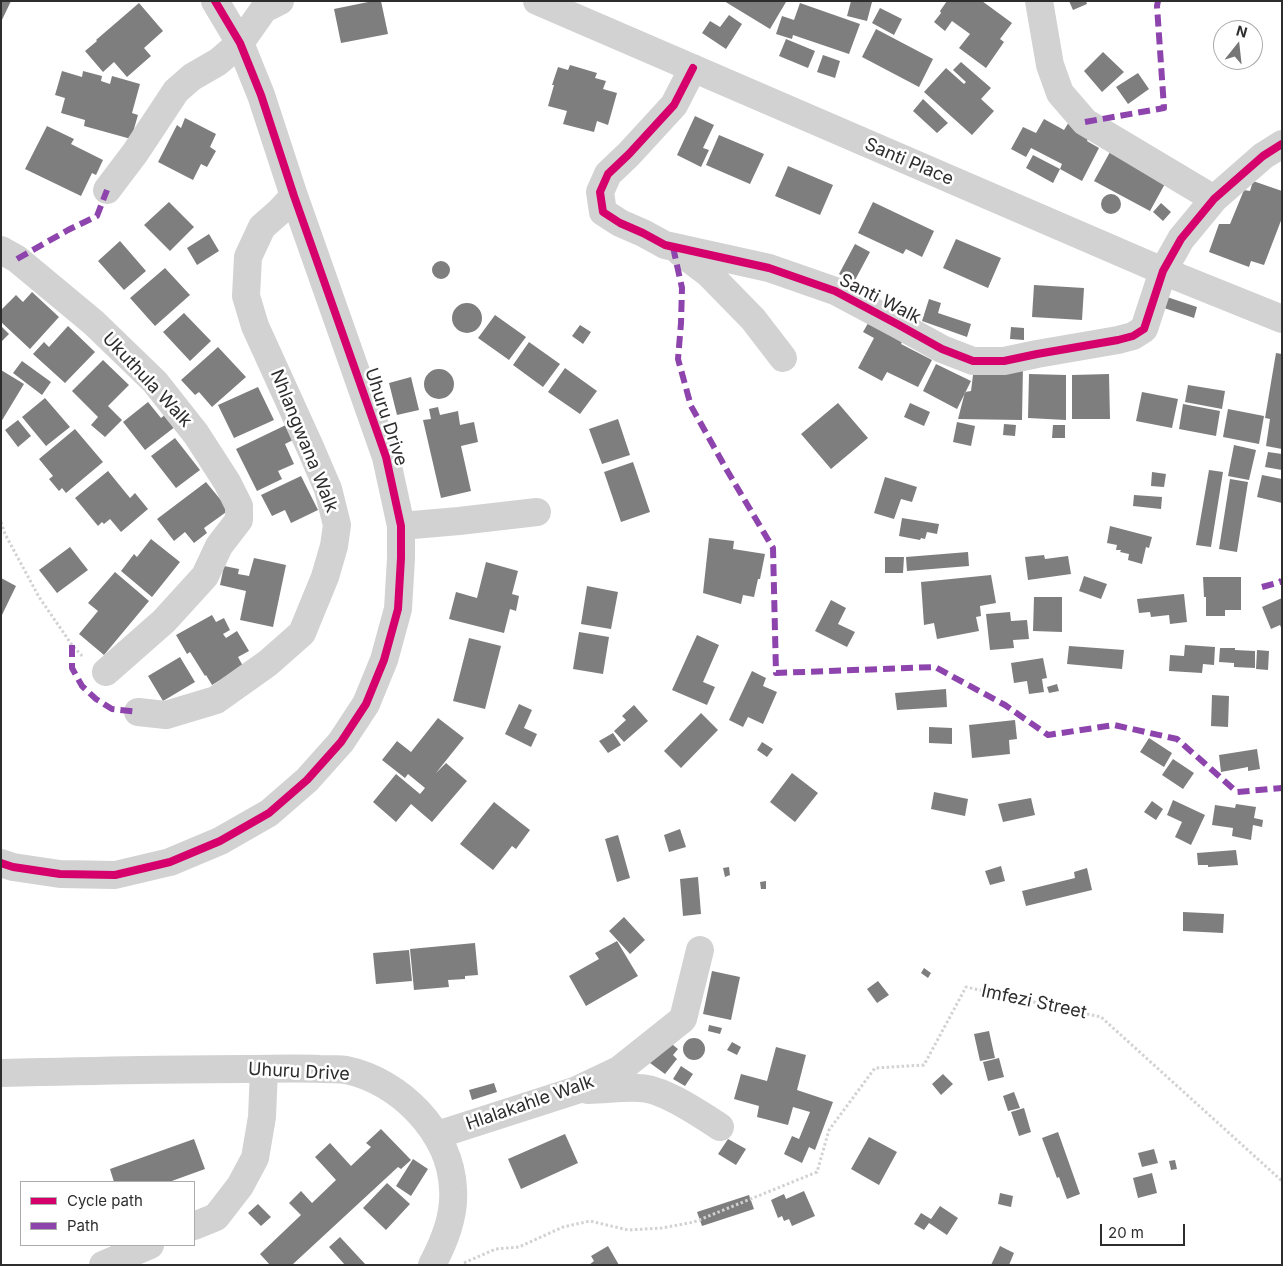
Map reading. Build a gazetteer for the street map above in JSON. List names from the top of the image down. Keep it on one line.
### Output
{"streets":{"street":["Santi Place","Santi Walk","Ukuthula Walk","Uhuru Drive","Nhlangwana Walk","Hlalakahle Walk"],"path":["Imfezi Street"]},"crossings":[["Santi Place","Santi Walk"],["Uhuru Drive","Nhlangwana Walk"],["Uhuru Drive","Hlalakahle Walk"]],"legend":["Cycle path","Path"],"scale_bar":"20 m","north":"top"}
